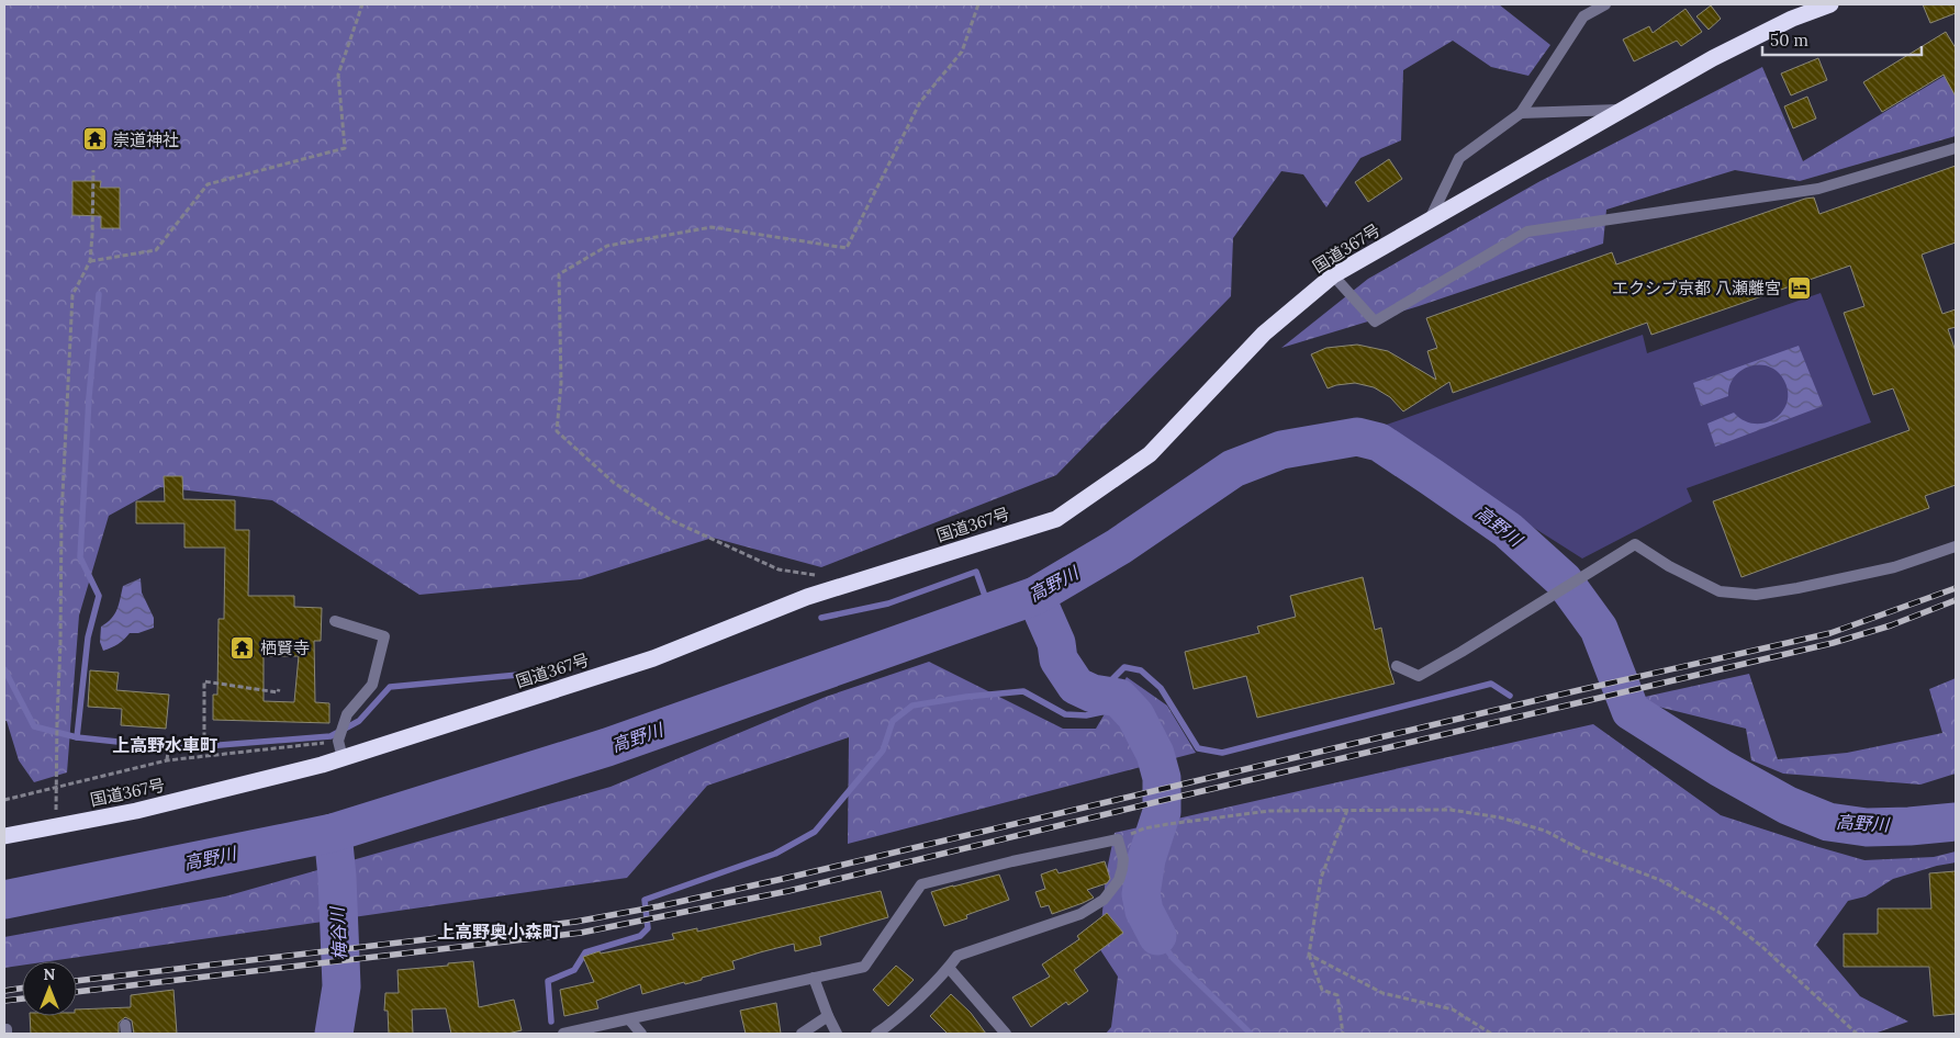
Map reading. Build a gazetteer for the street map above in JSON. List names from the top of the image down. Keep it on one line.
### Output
{"streets":{"highway":["国道367号"]},"districts":["上高野水車町","上高野奥小森町"],"water":["高野川","梅谷川"],"places":{"temple":["崇道神社","栖賢寺"],"hotel":["エクシブ京都 八瀬離宮"]},"scale_bar":"50 m","north":"top"}
